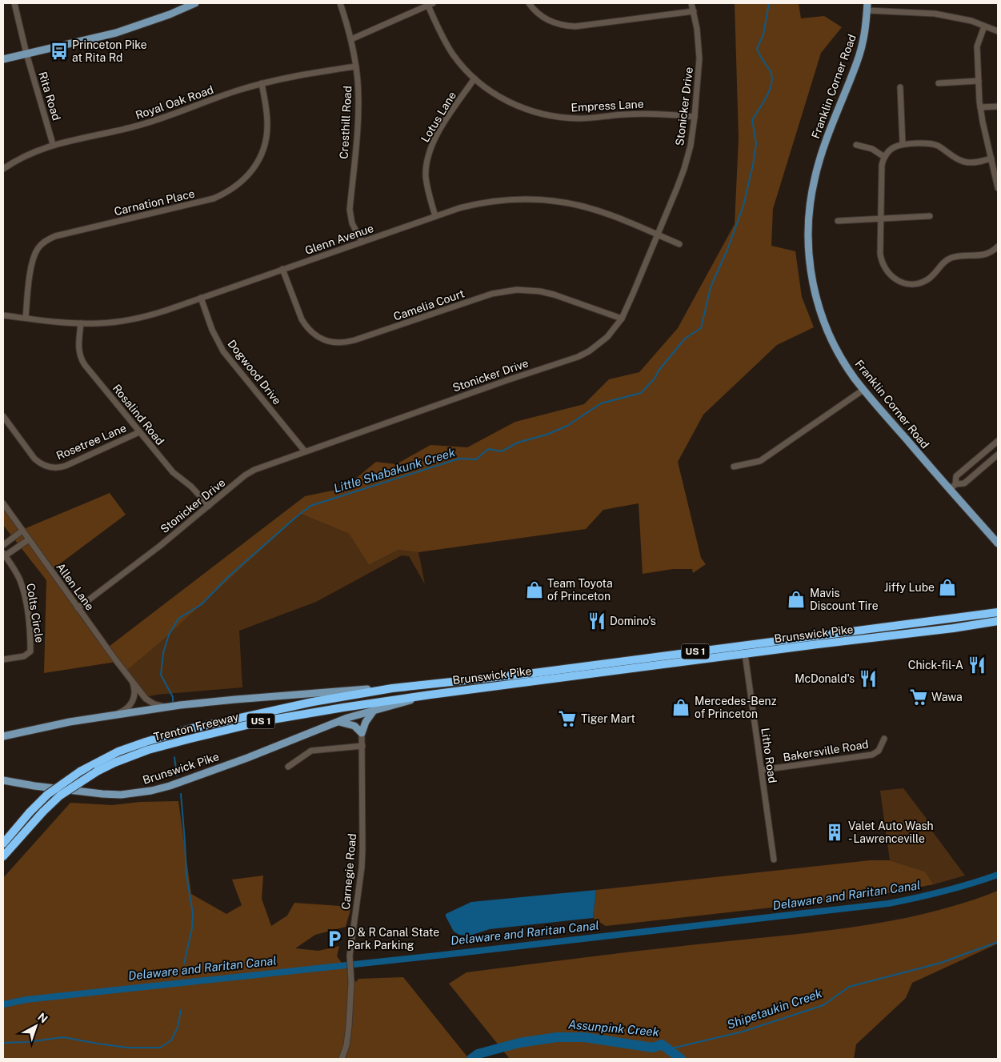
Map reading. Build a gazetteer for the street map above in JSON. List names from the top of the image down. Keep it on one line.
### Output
{"streets":{"highway":["Brunswick Pike","US 1","Trenton Freeway"],"main road":["Franklin Corner Road"],"street":["Rita Road","Royal Oak Road","Empress Lane","Stonicker Drive","Lotus Lane","Cresthill Road","Carnation Place","Glenn Avenue","Camelia Court","Dogwood Drive","Rosalind Road","Rosetree Lane","Allen Lane","Colts Circle","Bakersville Road","Litho Road","Carnegie Road"]},"crossings":[["Rita Road","Royal Oak Road"],["Royal Oak Road","Cresthill Road"],["Royal Oak Road","Carnation Place"],["Empress Lane","Stonicker Drive"],["Empress Lane","Lotus Lane"],["Stonicker Drive","Glenn Avenue"],["Stonicker Drive","Camelia Court"],["Stonicker Drive","Dogwood Drive"],["Stonicker Drive","Rosalind Road"],["Stonicker Drive","Allen Lane"],["Lotus Lane","Glenn Avenue"],["Cresthill Road","Glenn Avenue"],["Carnation Place","Glenn Avenue"],["Glenn Avenue","Camelia Court"],["Glenn Avenue","Dogwood Drive"],["Glenn Avenue","Rosalind Road"],["Rosalind Road","Rosetree Lane"],["Allen Lane","Brunswick Pike"],["Brunswick Pike","Trenton Freeway"],["Brunswick Pike","Litho Road"],["Bakersville Road","Litho Road"]],"water":["Little Shabakunk Creek","Delaware and Raritan Canal","Shipetaukin Creek","Assunpink Creek"],"places":{"bus stop":["Princeton Pike at Rita Rd"],"shop":["Jiffy Lube","Team Toyota of Princeton","Mavis Discount Tire","Mercedes-Benz of Princeton"],"restaurant":["Domino's","Chick-fil-A","McDonald's"],"supermarket":["Wawa","Tiger Mart"],"building":["Valet Auto Wash - Lawrenceville"],"parking":["D & R Canal State Park Parking"]},"north":"top right"}
